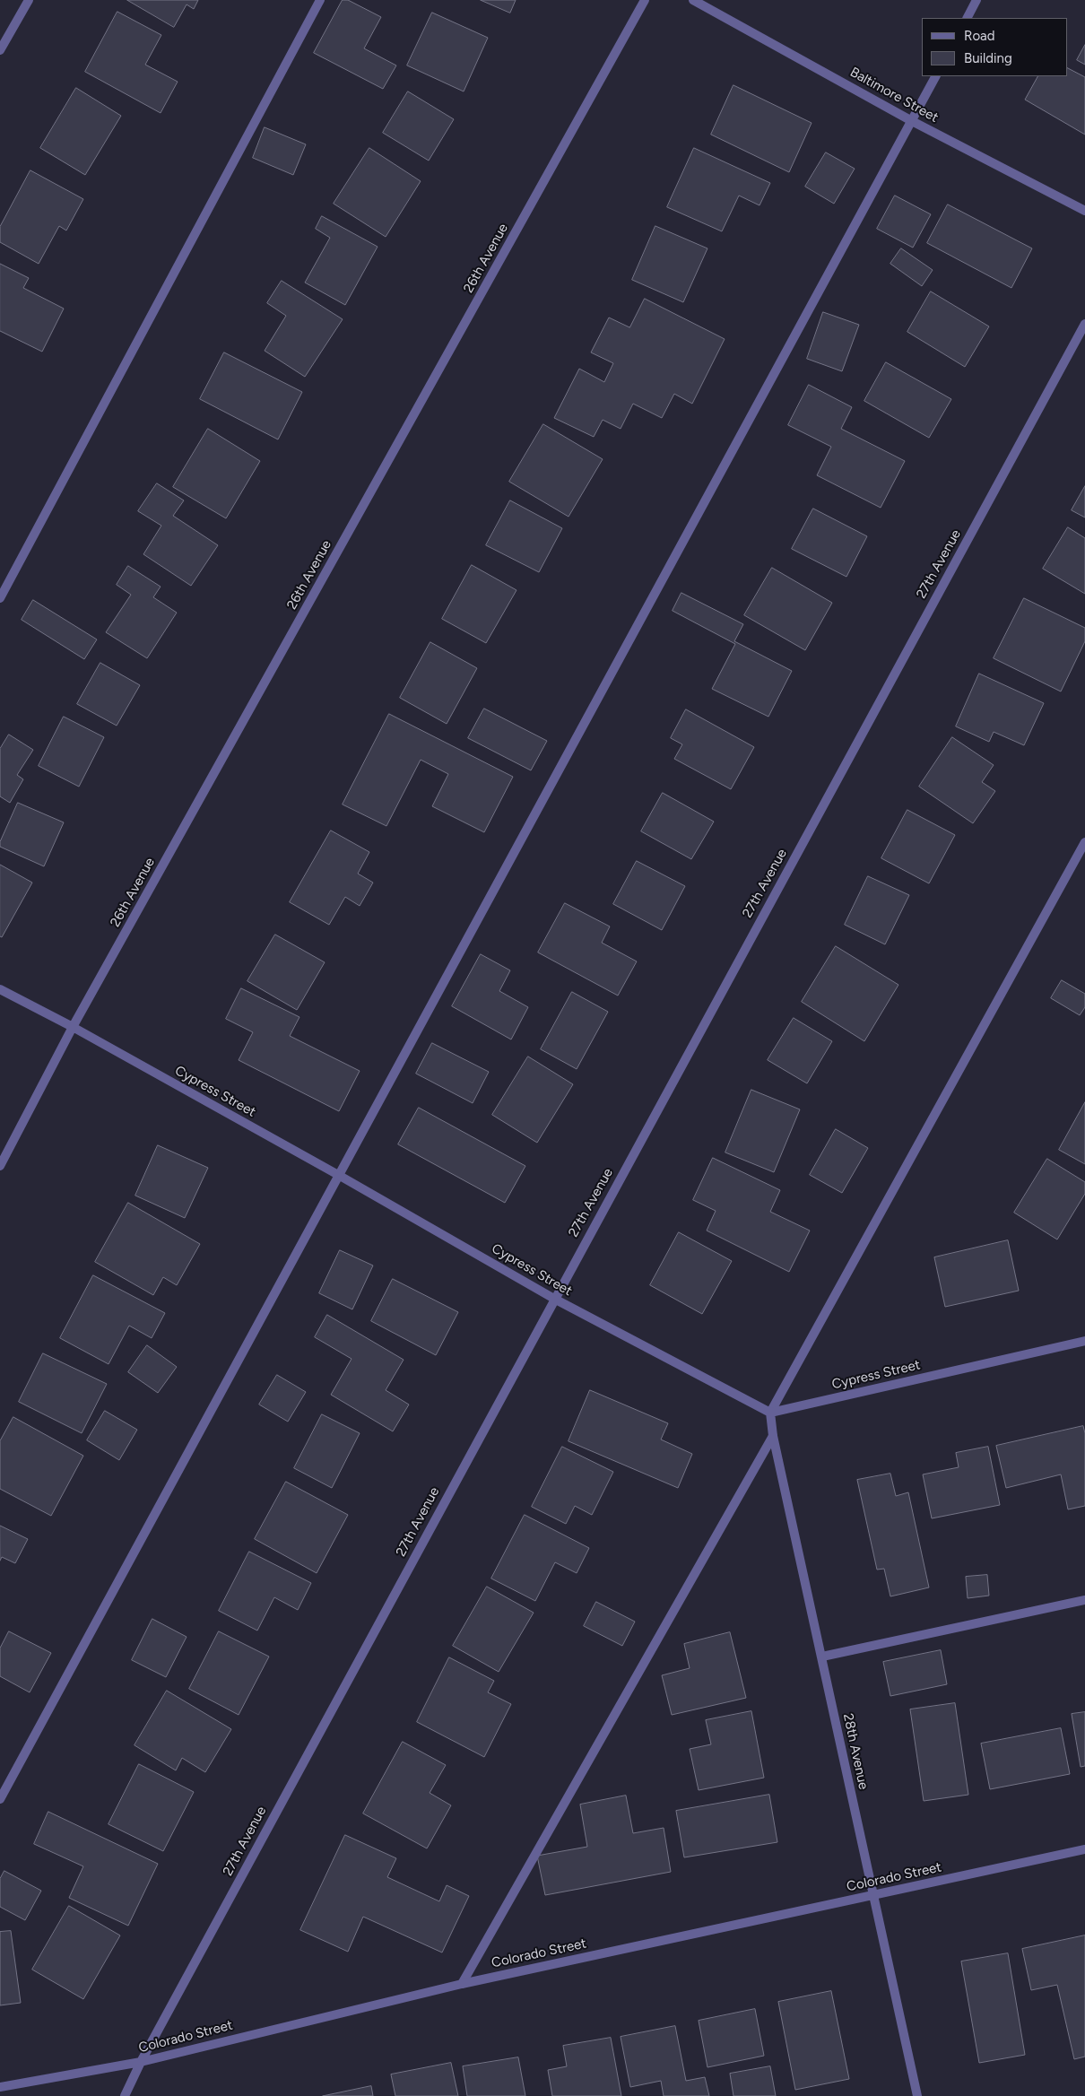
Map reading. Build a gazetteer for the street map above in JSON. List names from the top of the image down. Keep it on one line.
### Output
{"streets":{"street":["Baltimore Street","26th Avenue","27th Avenue","Cypress Street","28th Avenue","Colorado Street"]},"crossings":[["26th Avenue","Cypress Street"],["27th Avenue","Cypress Street"],["27th Avenue","Colorado Street"],["Cypress Street","28th Avenue"],["28th Avenue","Colorado Street"]],"legend":["Road","Building"]}
